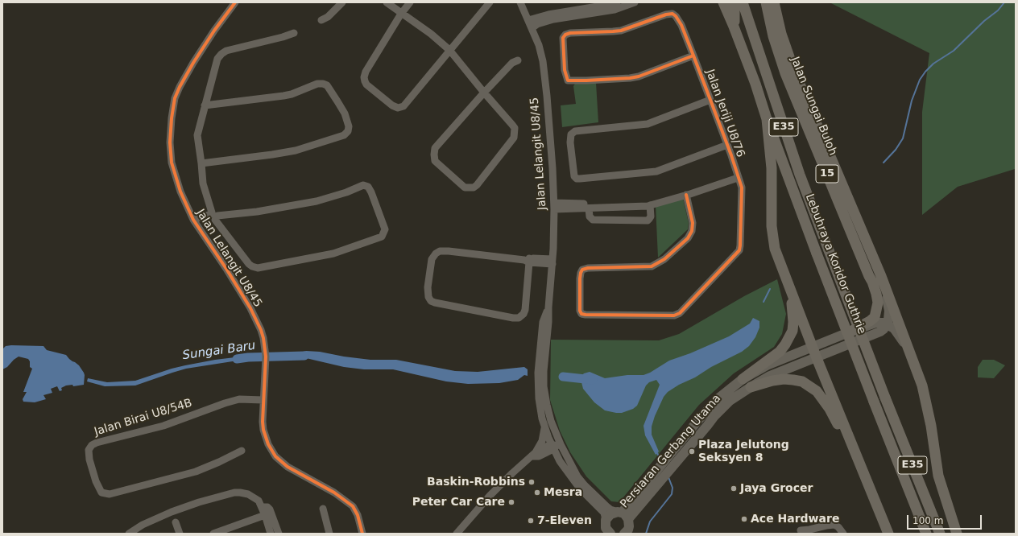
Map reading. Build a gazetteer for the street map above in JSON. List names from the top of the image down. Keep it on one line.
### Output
{"streets":{"highway":["Jalan Sungai Buloh","E35","15","Lebuhraya Koridor Guthrie"],"main road":["Persiaran Gerbang Utama"],"street":["Jalan Jeriji U8/76","Jalan Lelangit U8/45","Jalan Birai U8/54B"]},"crossings":[["Jalan Sungai Buloh","Persiaran Gerbang Utama"],["Jalan Lelangit U8/45","Jalan Birai U8/54B"],["Jalan Lelangit U8/45","Persiaran Gerbang Utama"]],"water":["Sungai Baru"],"places":["Plaza Jelutong Seksyen 8","Baskin-Robbins","Jaya Grocer","Mesra","Peter Car Care","Ace Hardware","7-Eleven"],"scale_bar":"100 m"}
